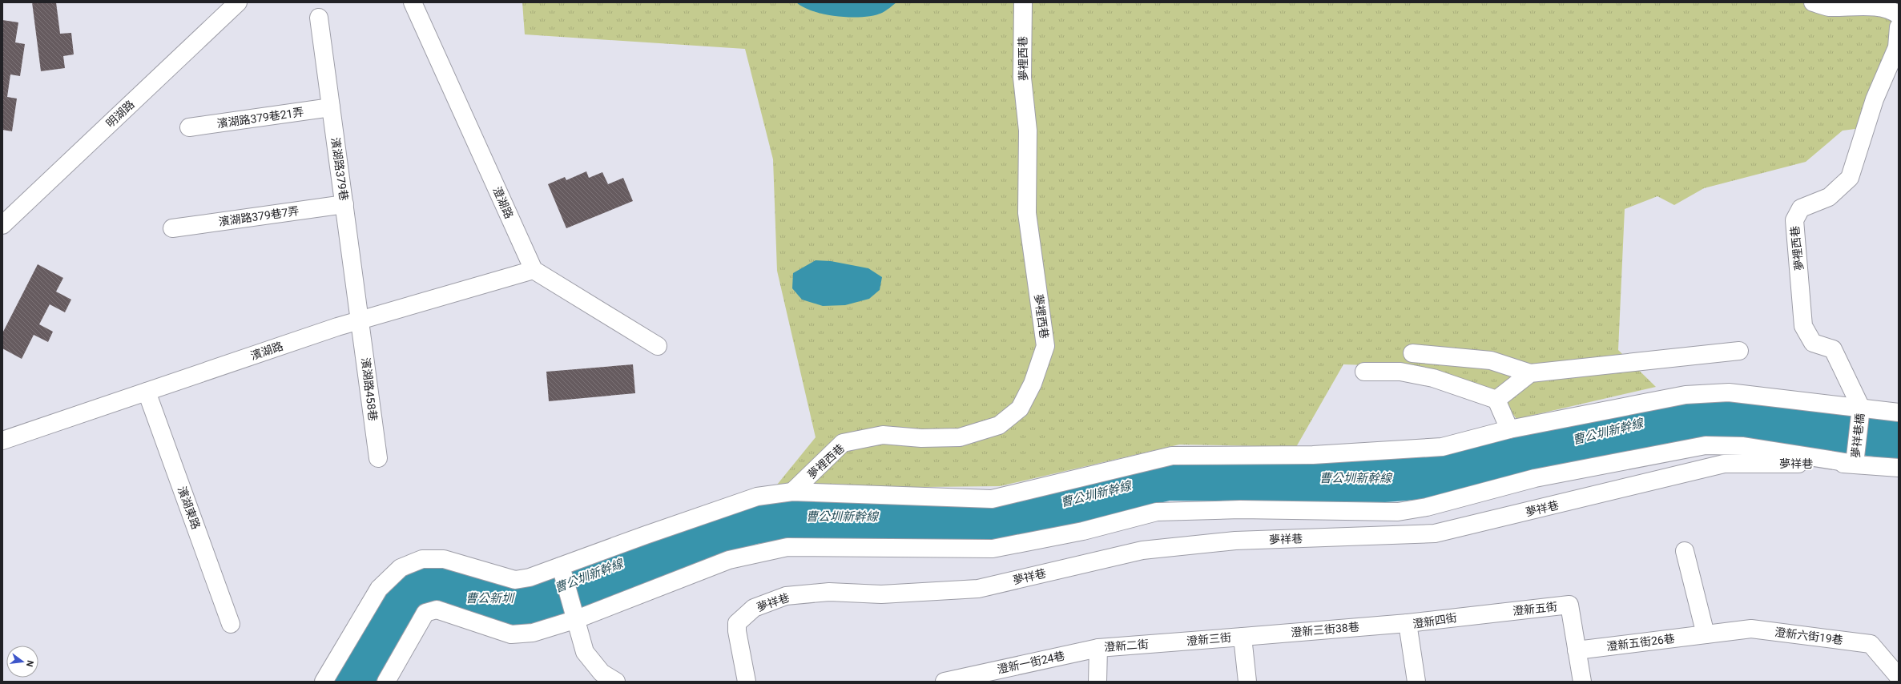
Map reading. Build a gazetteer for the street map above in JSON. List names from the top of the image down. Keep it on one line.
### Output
{"streets":{"street":["夢裡西巷","明湖路","濱湖路379巷21弄","濱湖路379巷","澄湖路","濱湖路379巷7弄","濱湖路","濱湖路458巷","夢祥巷橋","夢祥巷","濱湖東路","澄新五街","澄新四街","澄新三街38巷","澄新六街19巷","澄新三街","澄新五街26巷","澄新二街","澄新一街24巷"]},"crossings":[["夢裡西巷","夢祥巷橋"],["濱湖路379巷21弄","濱湖路379巷"],["濱湖路379巷","濱湖路379巷7弄"],["濱湖路379巷","濱湖路"],["濱湖路379巷","濱湖路458巷"],["澄湖路","濱湖路"],["濱湖路","濱湖路458巷"],["濱湖路","濱湖東路"],["夢祥巷橋","夢祥巷"],["澄新五街","澄新四街"],["澄新五街","澄新五街26巷"],["澄新四街","澄新三街38巷"],["澄新三街38巷","澄新三街"],["澄新六街19巷","澄新五街26巷"],["澄新三街","澄新二街"],["澄新二街","澄新一街24巷"]],"water":["曹公圳新幹線","曹公新圳"],"north":"right"}
